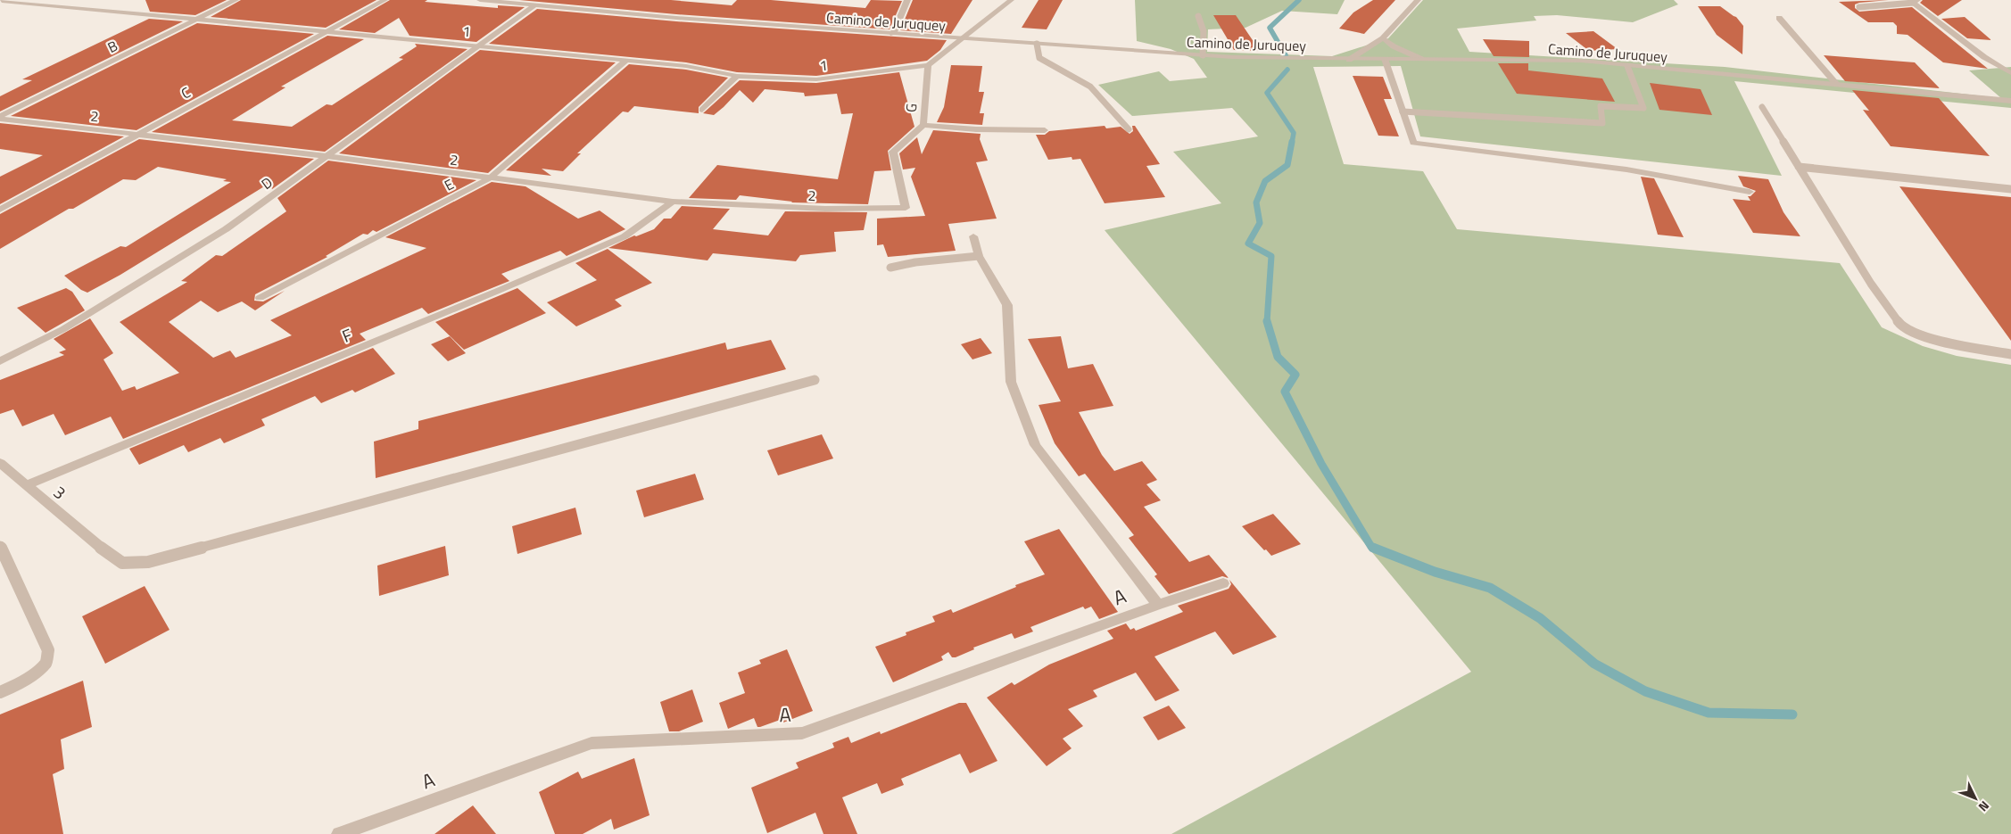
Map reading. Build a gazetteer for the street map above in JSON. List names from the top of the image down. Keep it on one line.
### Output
{"streets":{"street":["Camino de Juruquey","1","B","C","G","2","D","E","F","3","A"]},"crossings":[["Camino de Juruquey","D"],["1","B"],["1","C"],["1","G"],["1","D"],["1","E"],["C","2"],["G","2"],["2","D"],["2","E"],["2","F"],["F","3"]],"north":"bottom right"}
